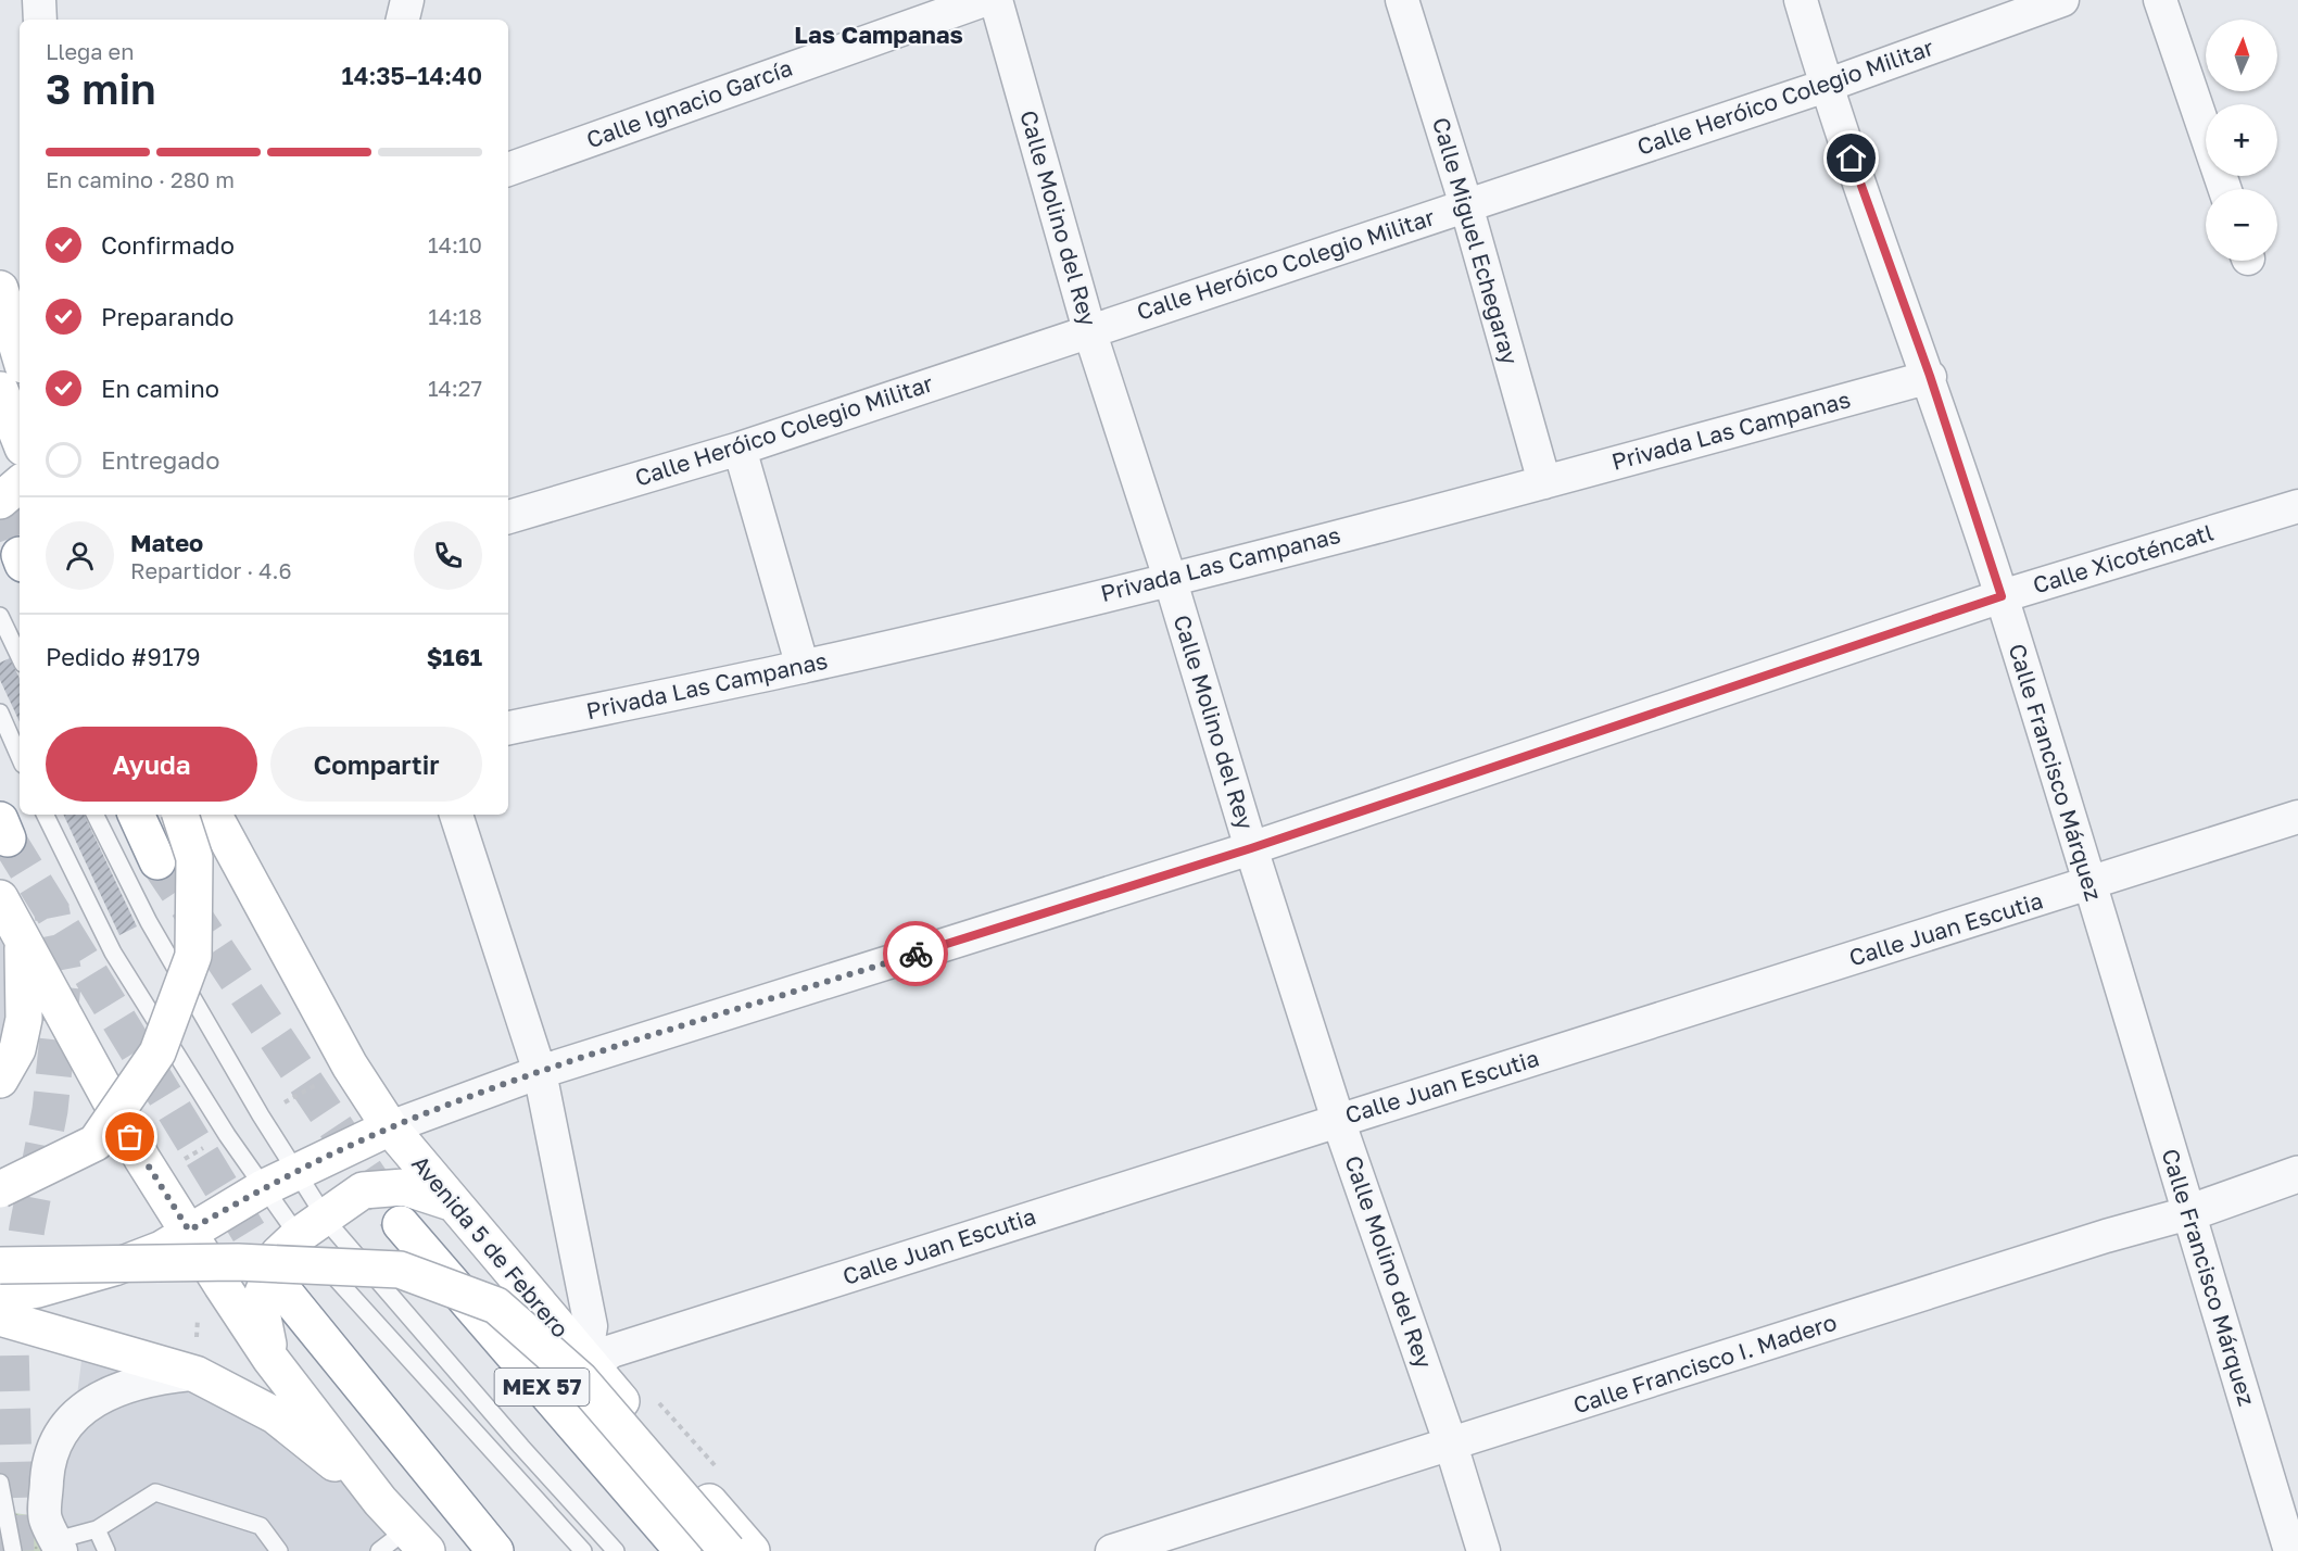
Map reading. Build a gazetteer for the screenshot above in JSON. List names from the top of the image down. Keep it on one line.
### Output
{"streets":{"main road":["Avenida 5 de Febrero","MEX 57"],"street":["Calle Heróico Colegio Militar","Calle Ignacio García","Calle Molino del Rey","Calle Miguel Echegaray","Privada Las Campanas","Calle Xicoténcatl","Calle Francisco Márquez","Calle Juan Escutia","Calle Francisco I. Madero"]},"crossings":[["Calle Heróico Colegio Militar","Calle Molino del Rey"],["Calle Heróico Colegio Militar","Calle Miguel Echegaray"],["Calle Heróico Colegio Militar","Calle Francisco Márquez"],["Calle Molino del Rey","Privada Las Campanas"],["Calle Molino del Rey","Calle Xicoténcatl"],["Calle Molino del Rey","Calle Juan Escutia"],["Calle Molino del Rey","Calle Francisco I. Madero"],["Calle Miguel Echegaray","Privada Las Campanas"],["Privada Las Campanas","Calle Francisco Márquez"],["Calle Xicoténcatl","Calle Francisco Márquez"],["Calle Xicoténcatl","Avenida 5 de Febrero"],["Calle Francisco Márquez","Calle Juan Escutia"],["Calle Francisco Márquez","Calle Francisco I. Madero"],["Calle Juan Escutia","Avenida 5 de Febrero"]],"districts":["Las Campanas"],"north":"top","page":{"map_buttons":["+","−"],"heading":["3 min","Llega en","14:35–14:40"],"panel":["Mateo","Repartidor · 4.6","Pedido #9179","$161"],"bar":"En camino · 280 m","list":[["Confirmado","14:10"],["Preparando","14:18"],["En camino","14:27"],"Entregado"],"buttons":["Ayuda","Compartir"]}}
